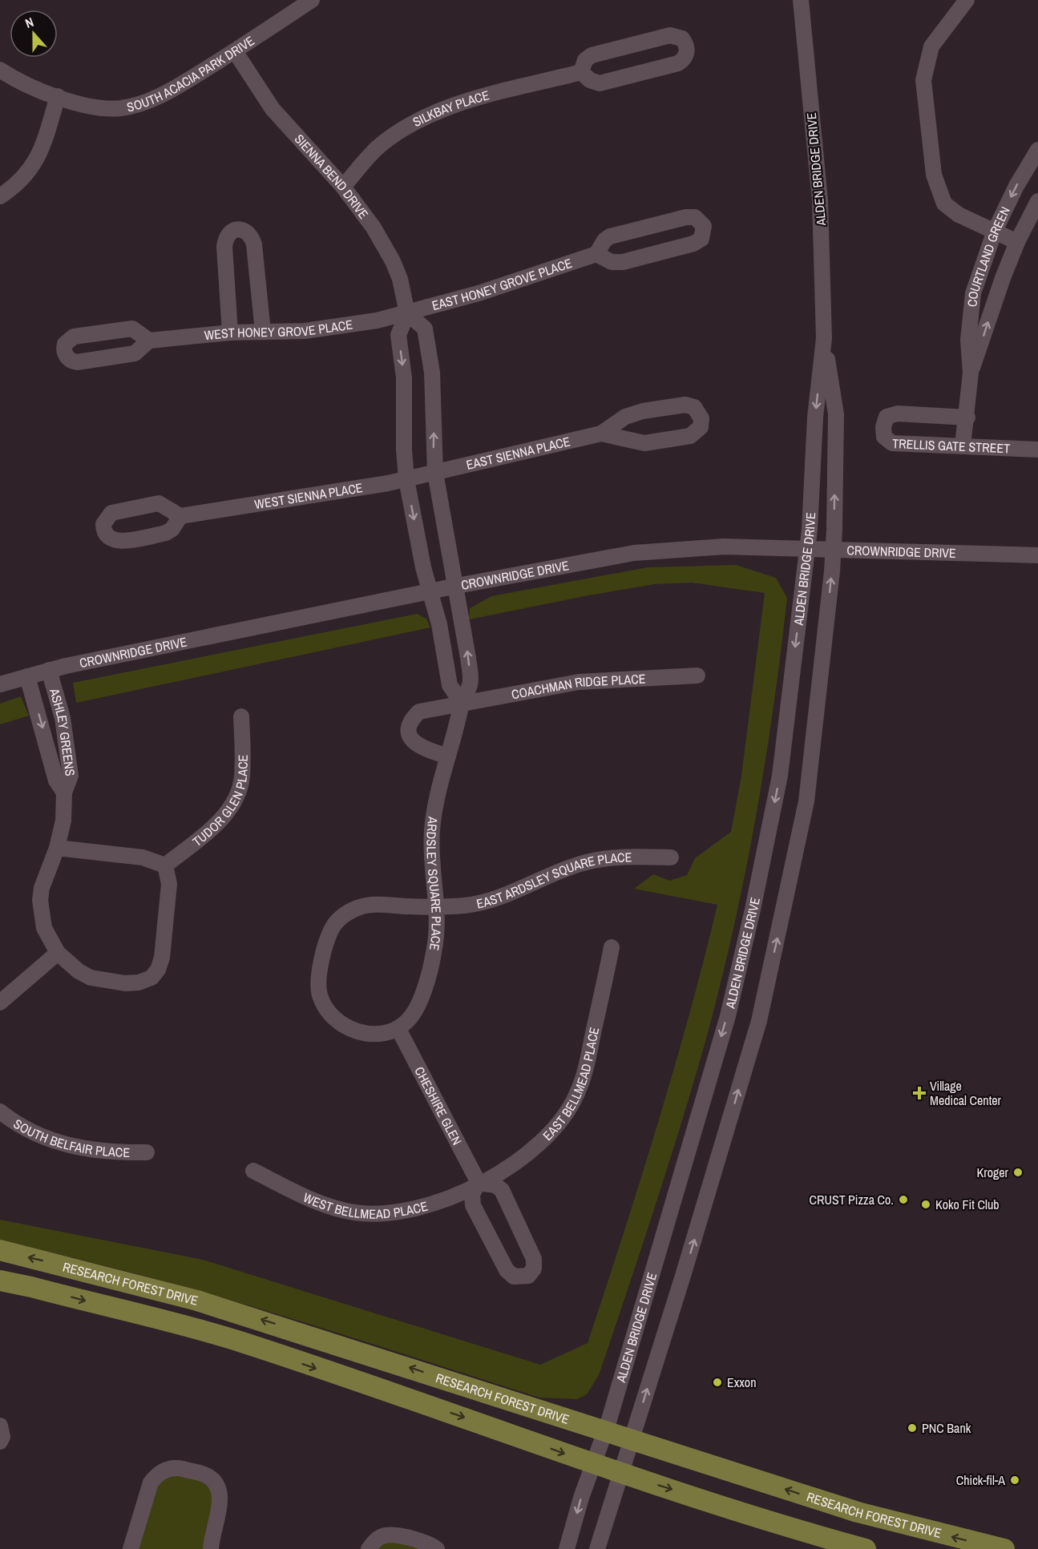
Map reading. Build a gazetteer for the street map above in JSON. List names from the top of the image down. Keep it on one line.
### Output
{"streets":{"main road":["RESEARCH FOREST DRIVE"],"street":["SOUTH ACACIA PARK DRIVE","SILKBAY PLACE","ALDEN BRIDGE DRIVE","SIENNA BEND DRIVE","COURTLAND GREEN","EAST HONEY GROVE PLACE","WEST HONEY GROVE PLACE","TRELLIS GATE STREET","EAST SIENNA PLACE","WEST SIENNA PLACE","CROWNRIDGE DRIVE","COACHMAN RIDGE PLACE","ASHLEY GREENS","TUDOR GLEN PLACE","EAST ARDSLEY SQUARE PLACE","ARDSLEY SQUARE PLACE","EAST BELLMEAD PLACE","CHESHIRE GLEN","SOUTH BELFAIR PLACE","WEST BELLMEAD PLACE"]},"crossings":[["SOUTH ACACIA PARK DRIVE","SIENNA BEND DRIVE"],["SILKBAY PLACE","SIENNA BEND DRIVE"],["ALDEN BRIDGE DRIVE","CROWNRIDGE DRIVE"],["ALDEN BRIDGE DRIVE","RESEARCH FOREST DRIVE"],["SIENNA BEND DRIVE","EAST HONEY GROVE PLACE"],["SIENNA BEND DRIVE","WEST HONEY GROVE PLACE"],["COURTLAND GREEN","TRELLIS GATE STREET"],["EAST HONEY GROVE PLACE","WEST HONEY GROVE PLACE"],["EAST SIENNA PLACE","WEST SIENNA PLACE"],["CROWNRIDGE DRIVE","ASHLEY GREENS"],["CROWNRIDGE DRIVE","ARDSLEY SQUARE PLACE"],["COACHMAN RIDGE PLACE","ARDSLEY SQUARE PLACE"],["ASHLEY GREENS","TUDOR GLEN PLACE"],["EAST ARDSLEY SQUARE PLACE","ARDSLEY SQUARE PLACE"],["EAST ARDSLEY SQUARE PLACE","CHESHIRE GLEN"],["ARDSLEY SQUARE PLACE","CHESHIRE GLEN"],["EAST BELLMEAD PLACE","CHESHIRE GLEN"],["EAST BELLMEAD PLACE","WEST BELLMEAD PLACE"],["CHESHIRE GLEN","WEST BELLMEAD PLACE"]],"places":{"health":["Village Medical Center"],"other":["Kroger","CRUST Pizza Co.","Koko Fit Club","Exxon","PNC Bank","Chick-fil-A"]},"north":"top"}
